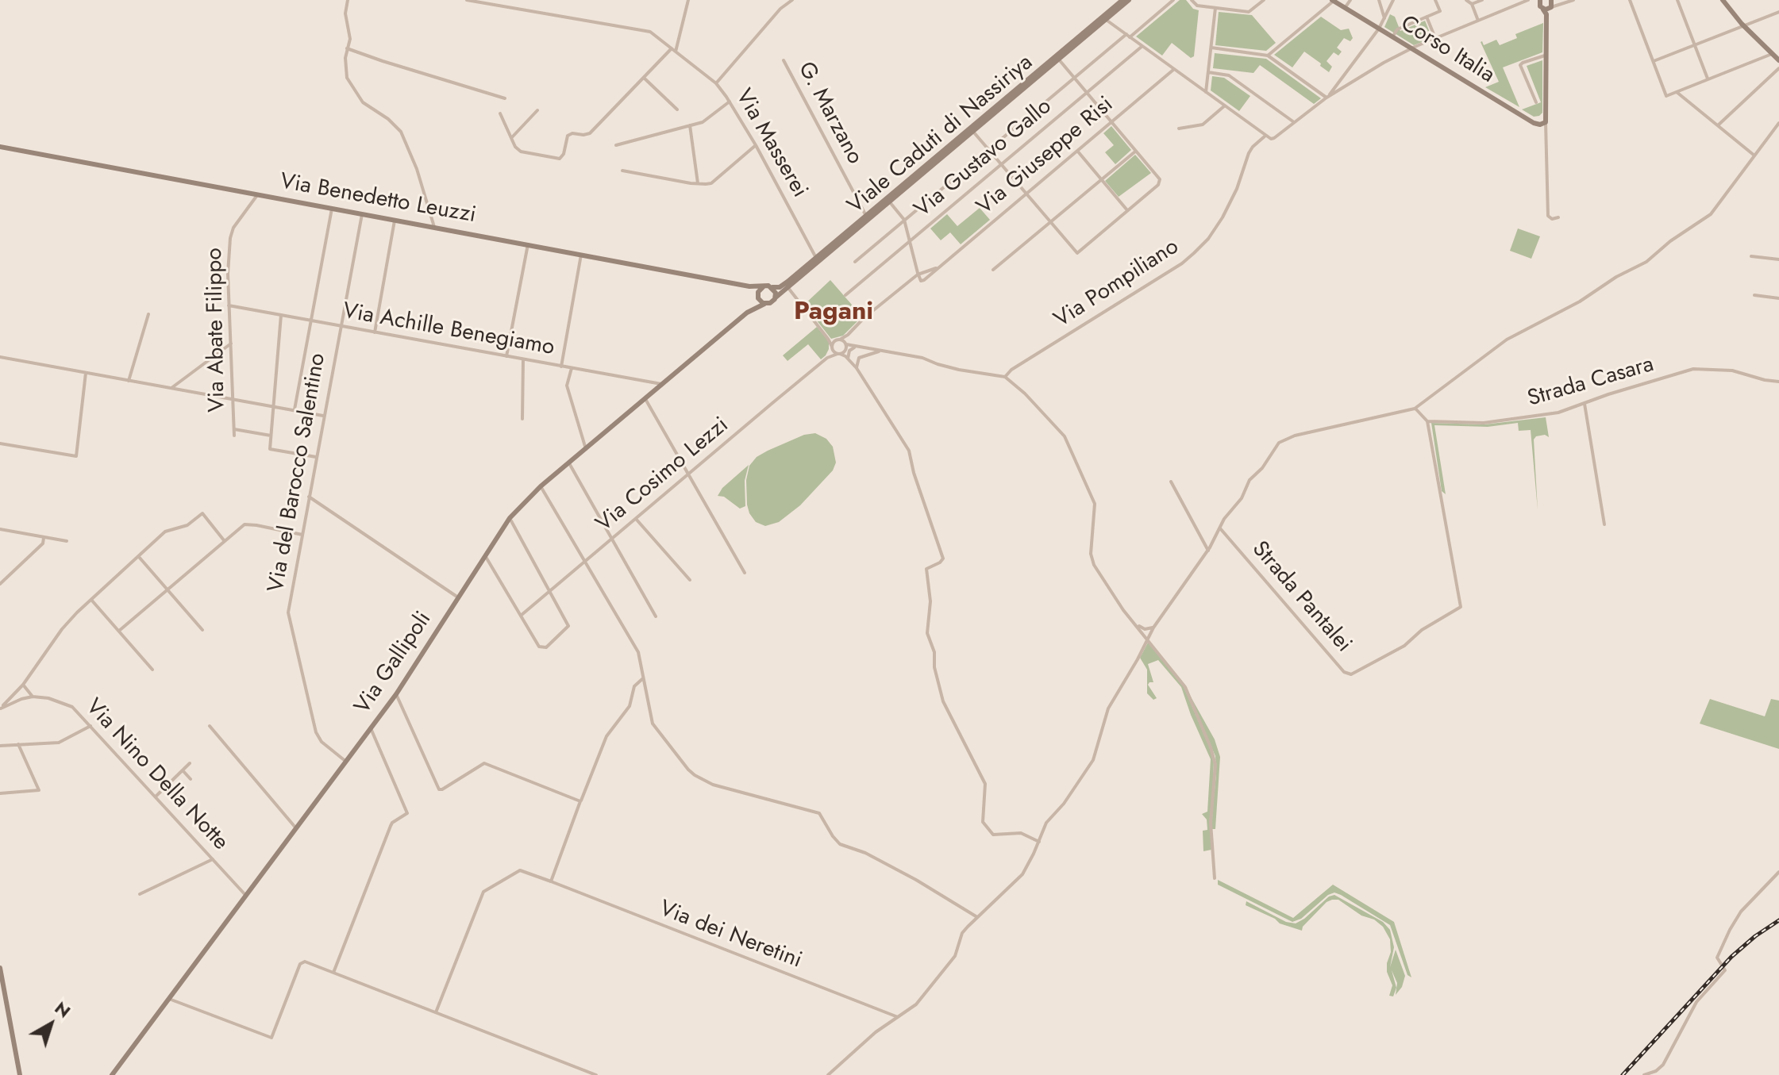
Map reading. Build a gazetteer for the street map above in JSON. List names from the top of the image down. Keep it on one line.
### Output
{"streets":{"main road":["Corso Italia","Viale Caduti di Nassiriya","Via Benedetto Leuzzi","Via Gallipoli"],"street":["G. Marzano","Via Masserei","Via Giuseppe Risi","Via Gustavo Gallo","Via Pompiliano","Via Abate Filippo","Via Achille Benegiamo","Strada Casara","Via del Barocco Salentino","Via Cosimo Lezzi","Strada Pantalei","Via Nino Della Notte","Via dei Neretini"]},"crossings":[["Corso Italia","Via Pompiliano"],["G. Marzano","Viale Caduti di Nassiriya"],["Viale Caduti di Nassiriya","Via Masserei"],["Viale Caduti di Nassiriya","Via Benedetto Leuzzi"],["Viale Caduti di Nassiriya","Via Gallipoli"],["Via Giuseppe Risi","Via Cosimo Lezzi"],["Via Benedetto Leuzzi","Via Abate Filippo"],["Via Benedetto Leuzzi","Via del Barocco Salentino"],["Via Benedetto Leuzzi","Via Gallipoli"],["Via Abate Filippo","Via Achille Benegiamo"],["Via Achille Benegiamo","Via del Barocco Salentino"],["Via Achille Benegiamo","Via Gallipoli"],["Strada Casara","Strada Pantalei"],["Via del Barocco Salentino","Via Gallipoli"],["Via Gallipoli","Via Nino Della Notte"]],"districts":["Pagani"],"north":"top right"}
